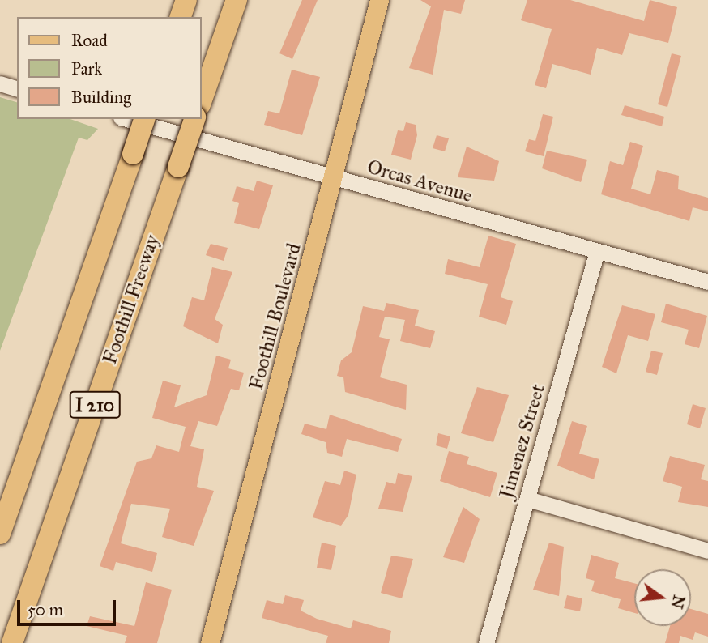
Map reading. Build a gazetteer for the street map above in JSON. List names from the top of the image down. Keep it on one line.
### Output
{"streets":{"highway":["Foothill Freeway","I 210"],"main road":["Foothill Boulevard"],"street":["Orcas Avenue","Jimenez Street"]},"crossings":[["Orcas Avenue","Foothill Boulevard"],["Orcas Avenue","Jimenez Street"]],"legend":["Road","Park","Building"],"scale_bar":"50 m","north":"right"}
